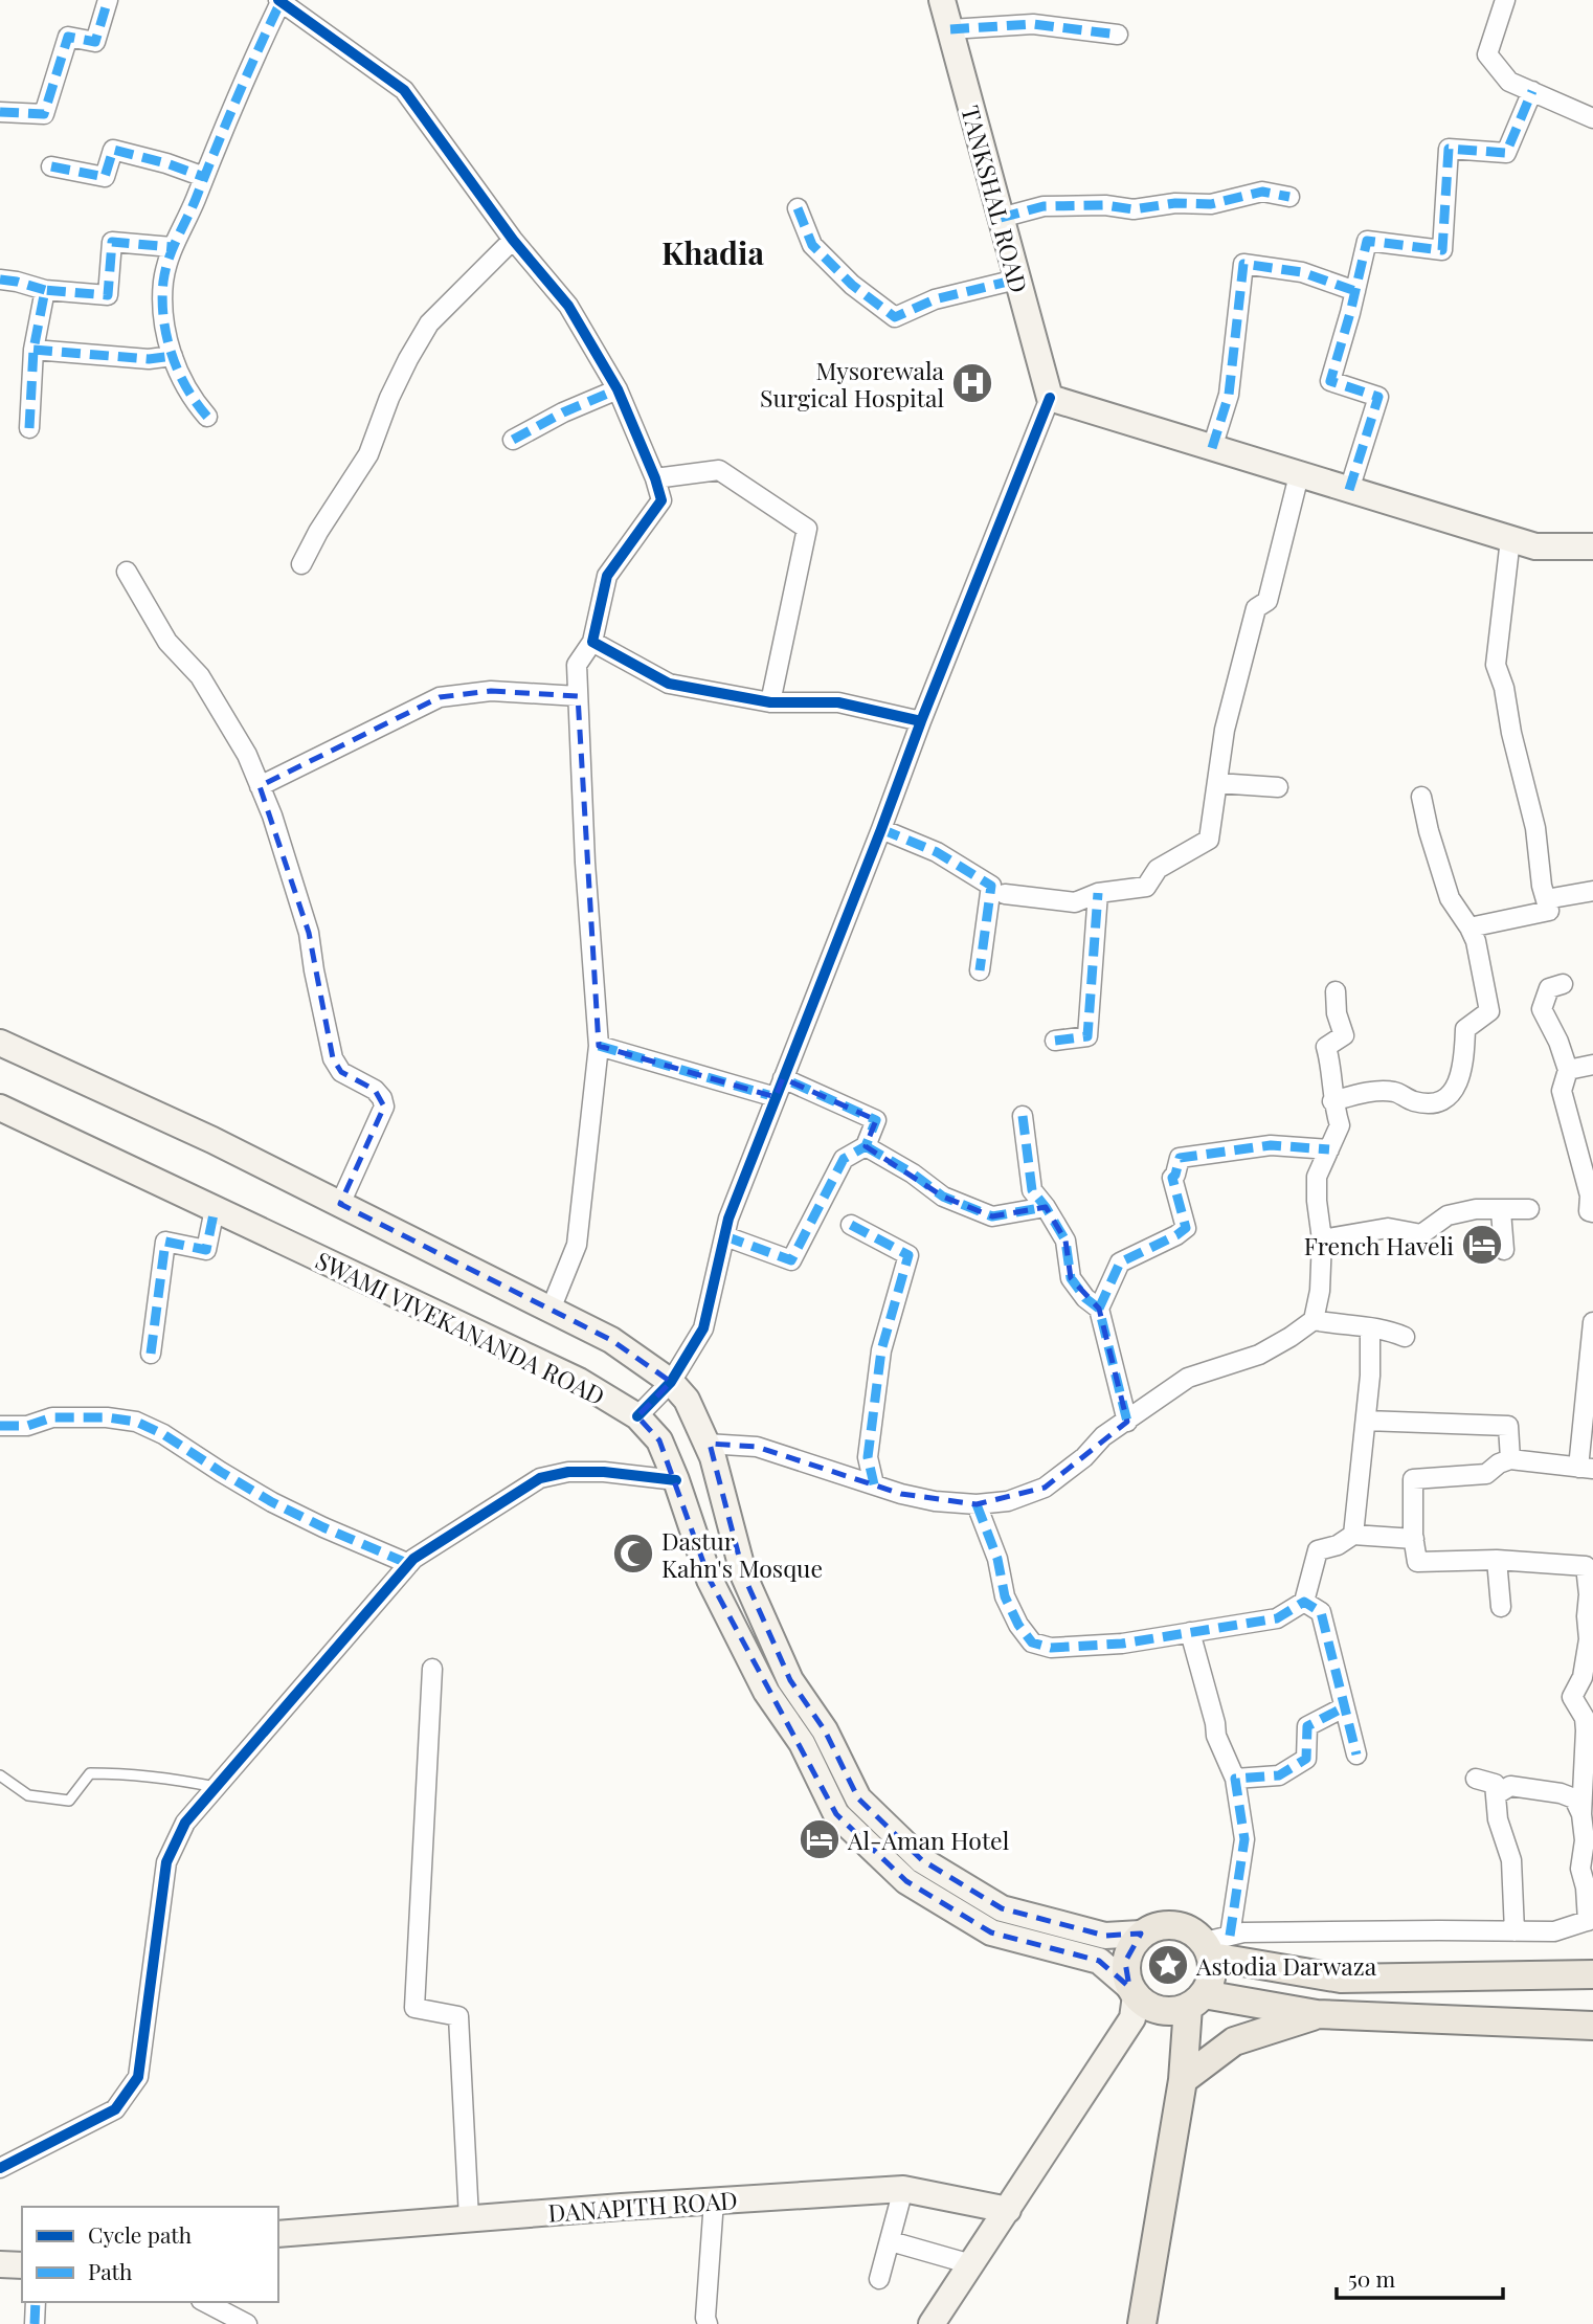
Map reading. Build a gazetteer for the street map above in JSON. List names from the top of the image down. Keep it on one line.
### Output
{"streets":{"main road":["TANKSHAL ROAD","SWAMI VIVEKANANDA ROAD","DANAPITH ROAD"]},"districts":["Khadia"],"places":{"hospital":["Mysorewala Surgical Hospital"],"hotel":["French Haveli","Al-Aman Hotel"],"mosque":["Dastur Kahn's Mosque"],"place":["Astodia Darwaza"]},"legend":["Cycle path","Path"],"scale_bar":"50 m"}
